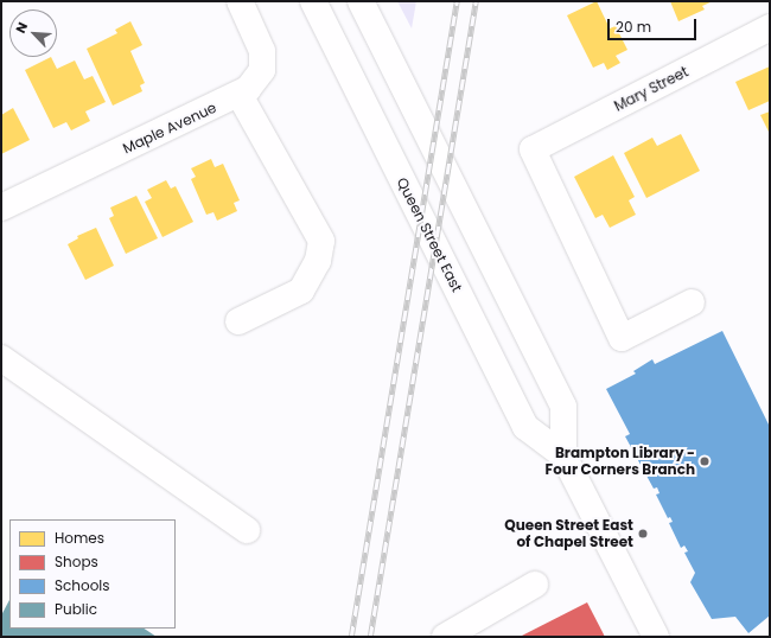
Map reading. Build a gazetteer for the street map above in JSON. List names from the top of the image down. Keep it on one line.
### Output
{"streets":{"main road":["Mary Street","Maple Avenue","Queen Street East"]},"places":["Brampton Library - Four Corners Branch","Queen Street East of Chapel Street"],"legend":["Homes","Shops","Schools","Public"],"scale_bar":"20 m","north":"top left"}
